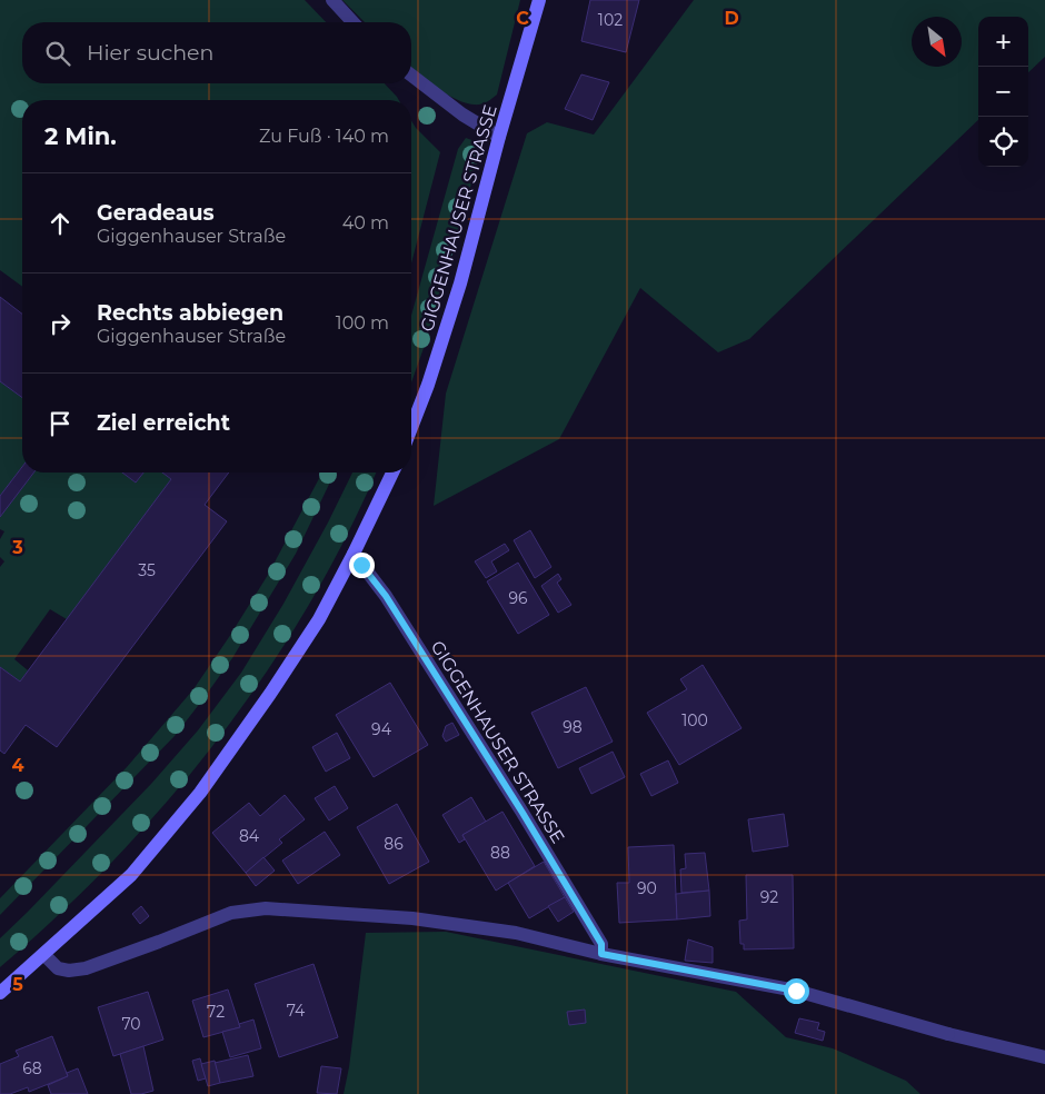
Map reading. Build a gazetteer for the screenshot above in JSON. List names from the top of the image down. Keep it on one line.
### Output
{"streets":{"main road":["GIGGENHAUSER STRASSE"]},"house_numbers":["102","35","96","100","98","94","84","86","88","90","92","74","72","70","68"],"north":"bottom right","page":{"map_buttons":["+","−"],"search":"Hier suchen","heading":["2 Min.","Zu Fuß · 140 m"],"list":[["Geradeaus","Giggenhauser Straße","40 m"],["Rechts abbiegen","Giggenhauser Straße","100 m"],"Ziel erreicht"]},"grid":{"columns":["C","D"],"rows":["3","4","5"]}}
